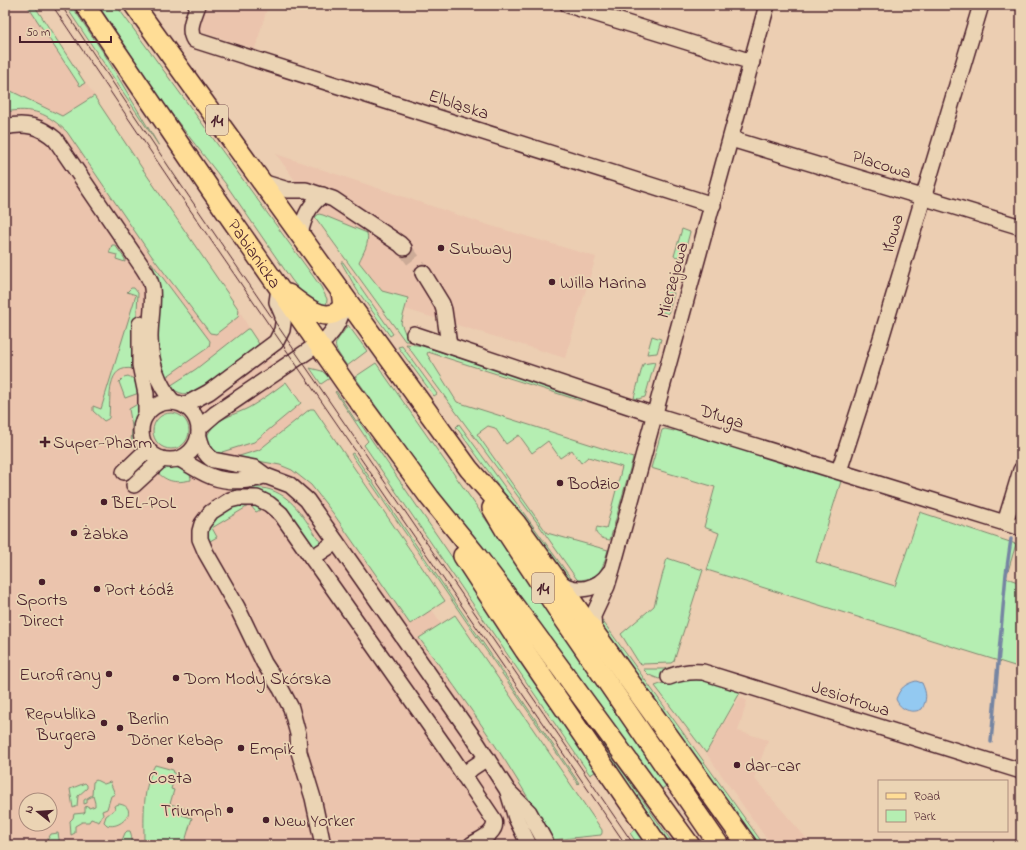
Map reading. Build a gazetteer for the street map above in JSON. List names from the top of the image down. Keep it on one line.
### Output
{"streets":{"main road":["14","Pabianicka"],"street":["Elbląska","Placowa","Iłowa","Mierzejowa","Długa","Jesiotrowa"]},"crossings":[["Elbląska","Mierzejowa"],["14","Pabianicka"],["Placowa","Iłowa"],["Placowa","Mierzejowa"],["Iłowa","Długa"],["Mierzejowa","Długa"]],"places":{"other":["Subway","Willa Marina","Bodzio","BEL-POL","Żabka","Sports Direct","Port Łódź","Eurofirany","Dom Mody Skórska","Republika Burgera","Berlin Döner Kebap","Empik","Costa","dar-car","Triumph","New Yorker"],"health":["Super-Pharm"]},"legend":["Road","Park"],"scale_bar":"50 m","north":"left"}
